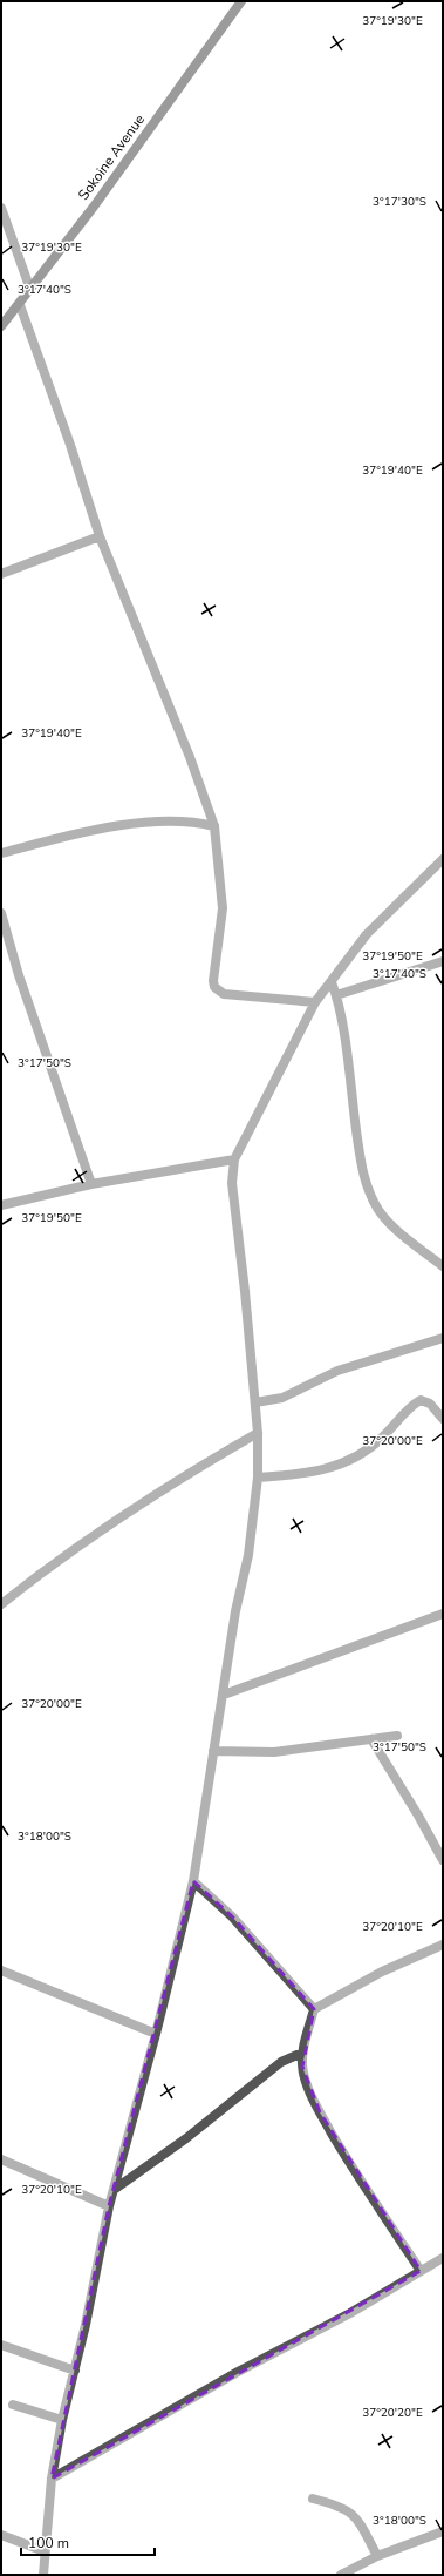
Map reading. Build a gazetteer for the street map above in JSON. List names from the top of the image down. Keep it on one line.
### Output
{"streets":{"street":["Sokoine Avenue"]},"scale_bar":"100 m","coordinates":["37°19'30\"E","3°17'30\"S","3°17'40\"S","37°19'40\"E","37°19'50\"E","3°17'50\"S","37°20'00\"E","3°18'00\"S","37°20'10\"E","37°20'20\"E"]}
